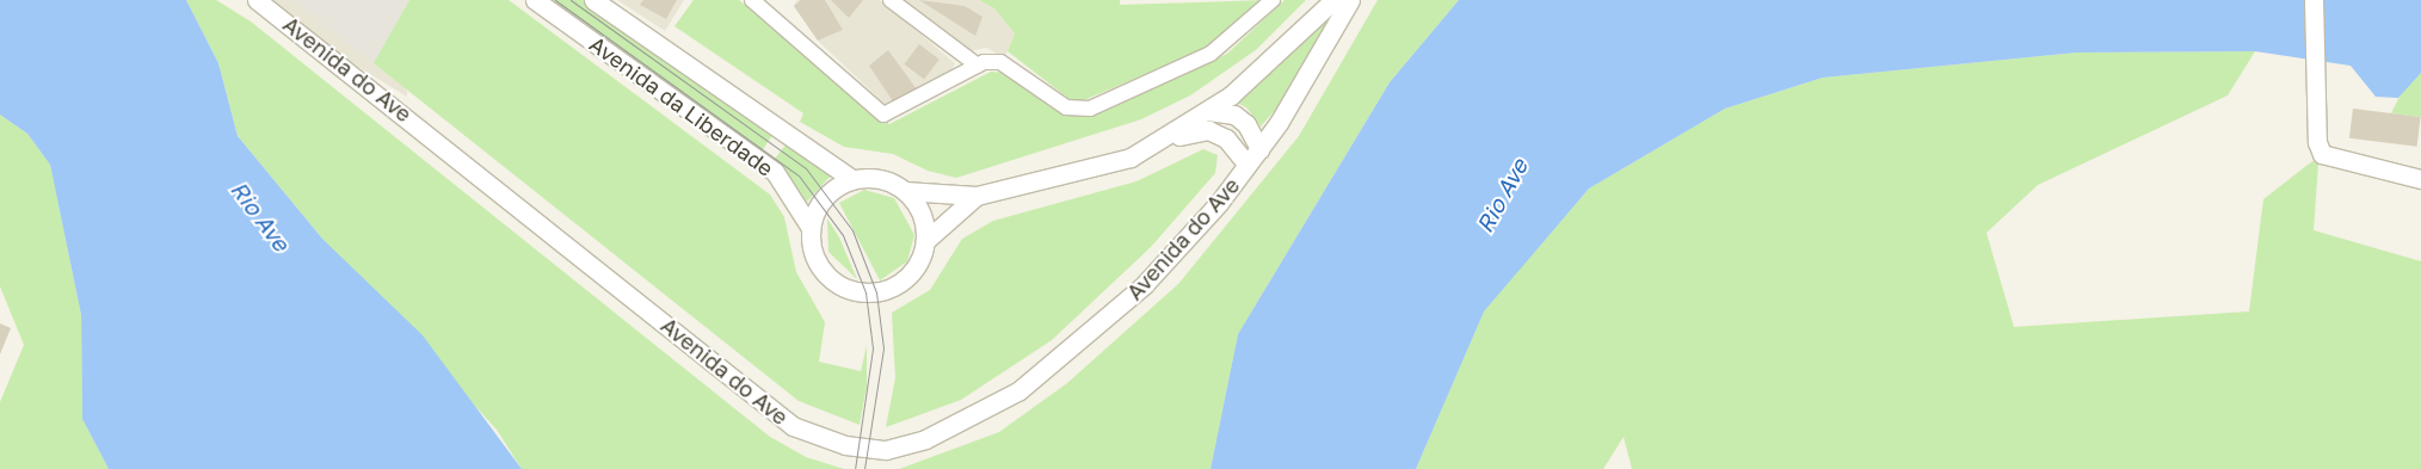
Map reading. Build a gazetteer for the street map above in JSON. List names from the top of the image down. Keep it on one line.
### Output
{"streets":{"street":["Avenida do Ave","Avenida da Liberdade"]},"water":["Rio Ave"]}
